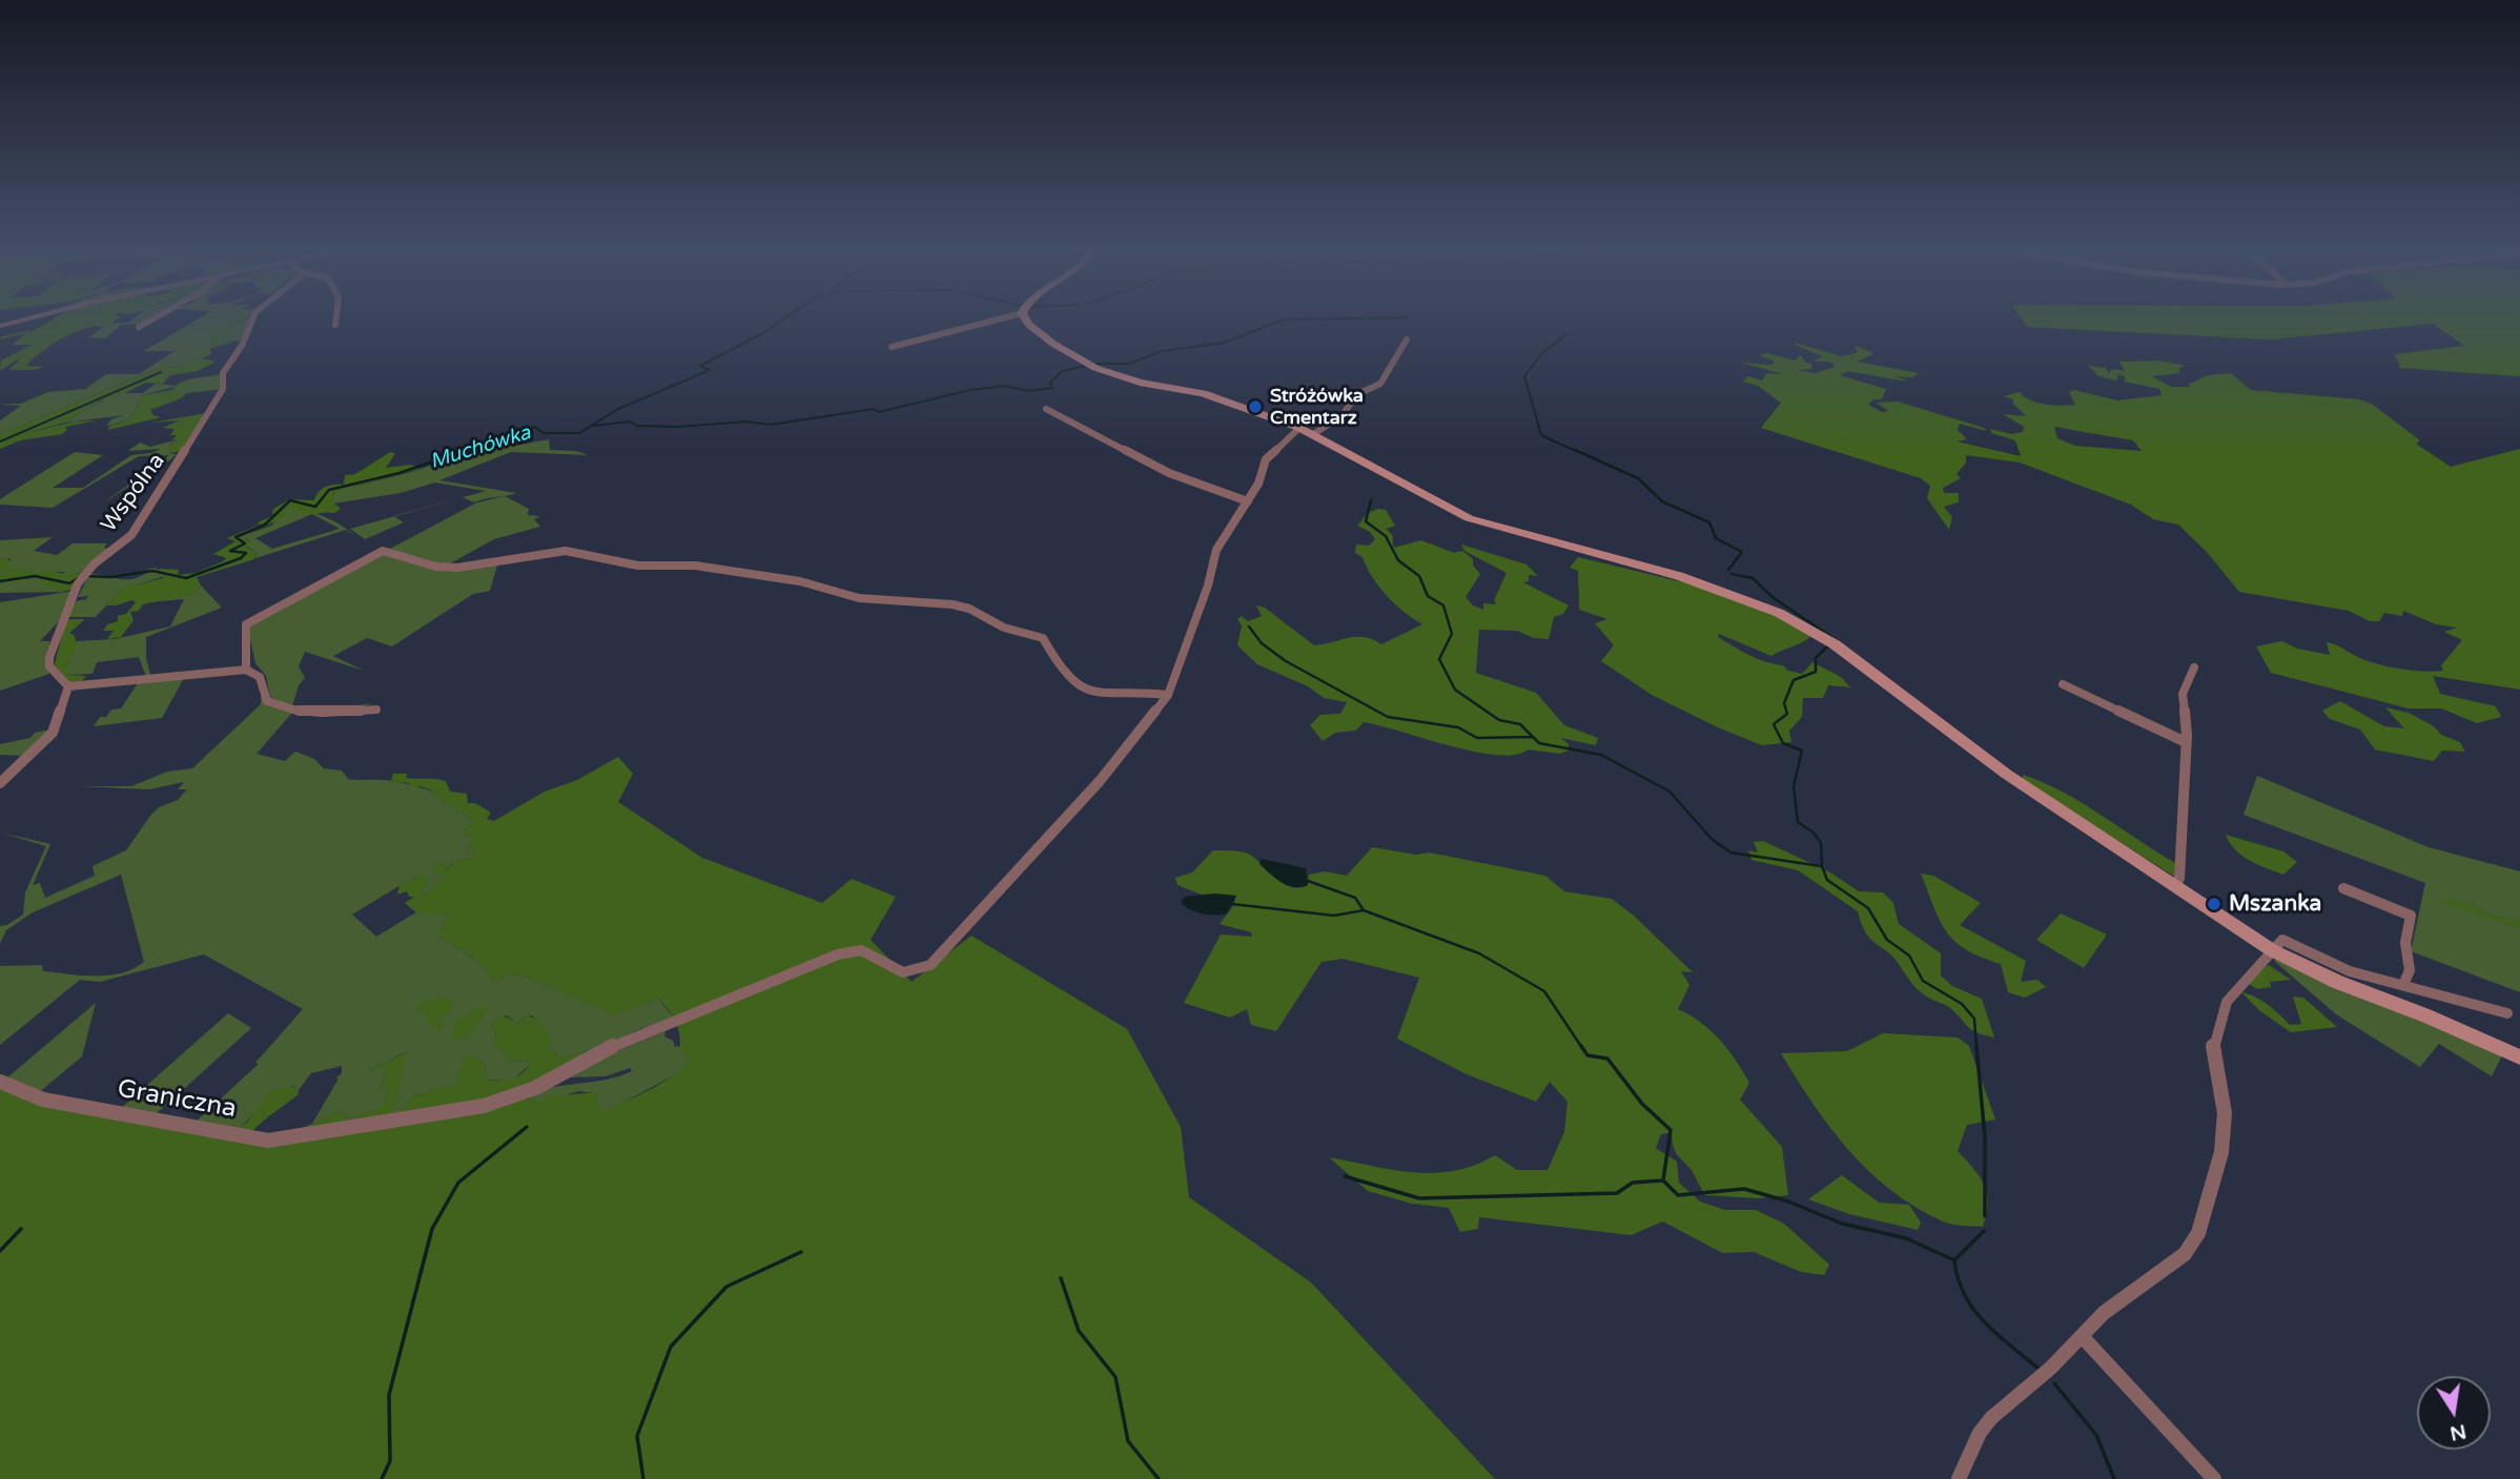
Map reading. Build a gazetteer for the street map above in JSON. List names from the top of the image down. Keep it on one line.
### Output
{"streets":{"street":["Wspólna","Graniczna"]},"water":["Muchówka"],"places":["Stróżówka Cmentarz","Mszanka"],"north":"bottom"}
